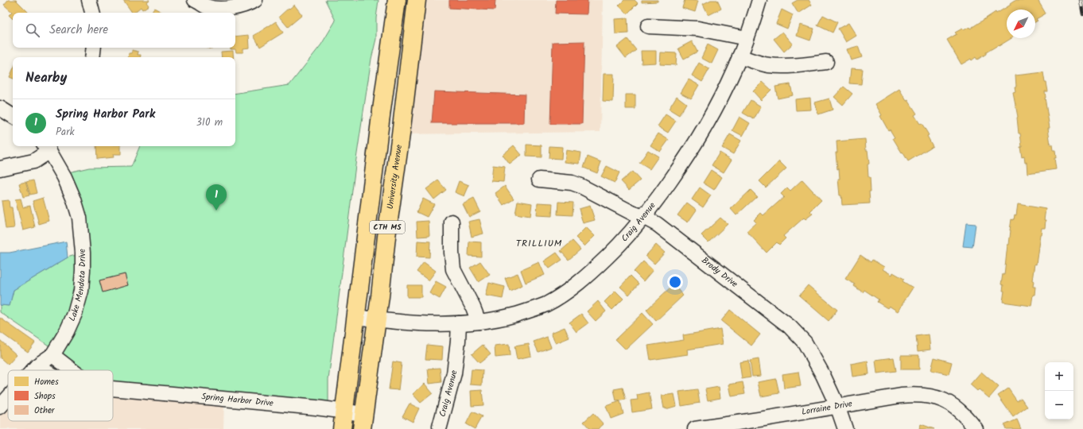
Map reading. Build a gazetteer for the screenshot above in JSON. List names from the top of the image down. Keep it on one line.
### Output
{"streets":{"main road":["University Avenue","CTH MS"],"street":["Craig Avenue","Brody Drive","Lake Mendota Drive","Spring Harbor Drive","Lorraine Drive"]},"crossings":[["University Avenue","Craig Avenue"],["University Avenue","Spring Harbor Drive"],["Craig Avenue","CTH MS"],["Craig Avenue","Brody Drive"],["CTH MS","Spring Harbor Drive"],["Brody Drive","Lorraine Drive"],["Lake Mendota Drive","Spring Harbor Drive"]],"districts":["TRILLIUM"],"legend":["Homes","Shops","Other"],"north":"bottom left","page":{"search":"Search here","heading":"Nearby","list":[{"mark":"1","name":"Spring Harbor Park","note":"Park","value":"310 m"}],"pins":"1","map_buttons":["+","−"]}}
